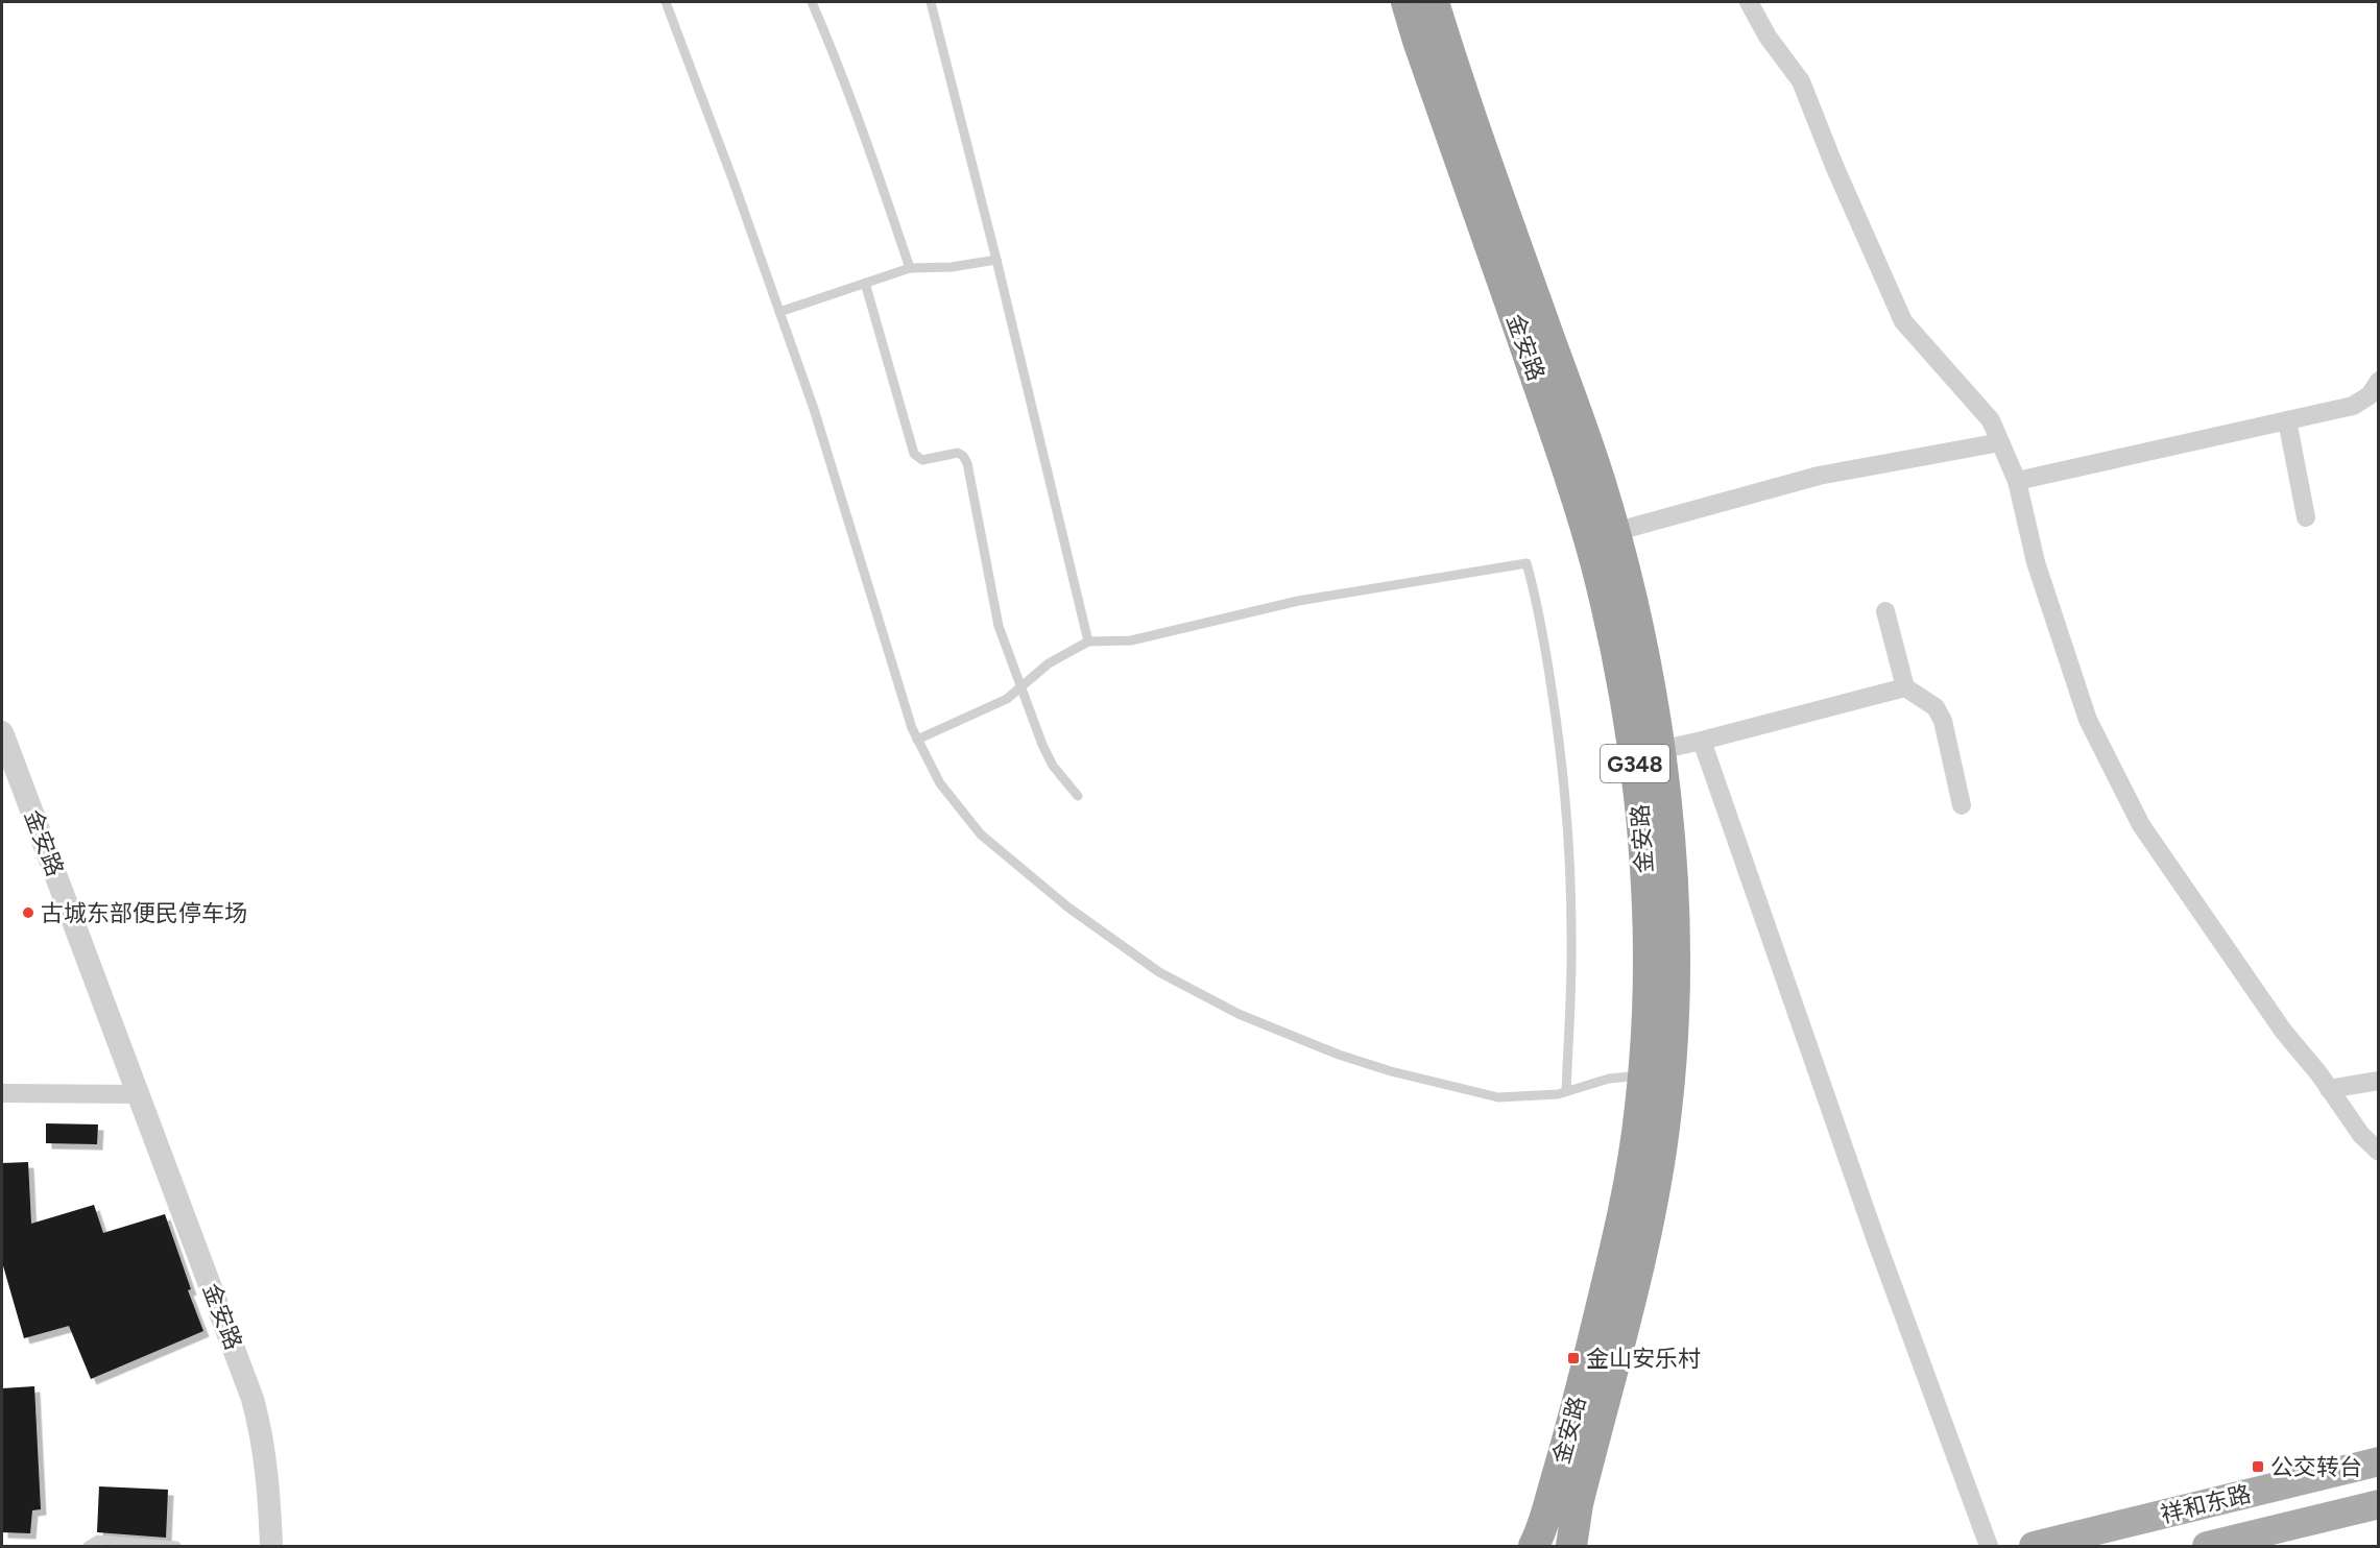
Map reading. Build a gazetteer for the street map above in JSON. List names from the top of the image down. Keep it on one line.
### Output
{"streets":{"highway":["金安路","G348"],"main road":["祥和东路"]},"places":{"other":["古城东部便民停车场"],"transit":["金山安乐村","公交转台"]}}
